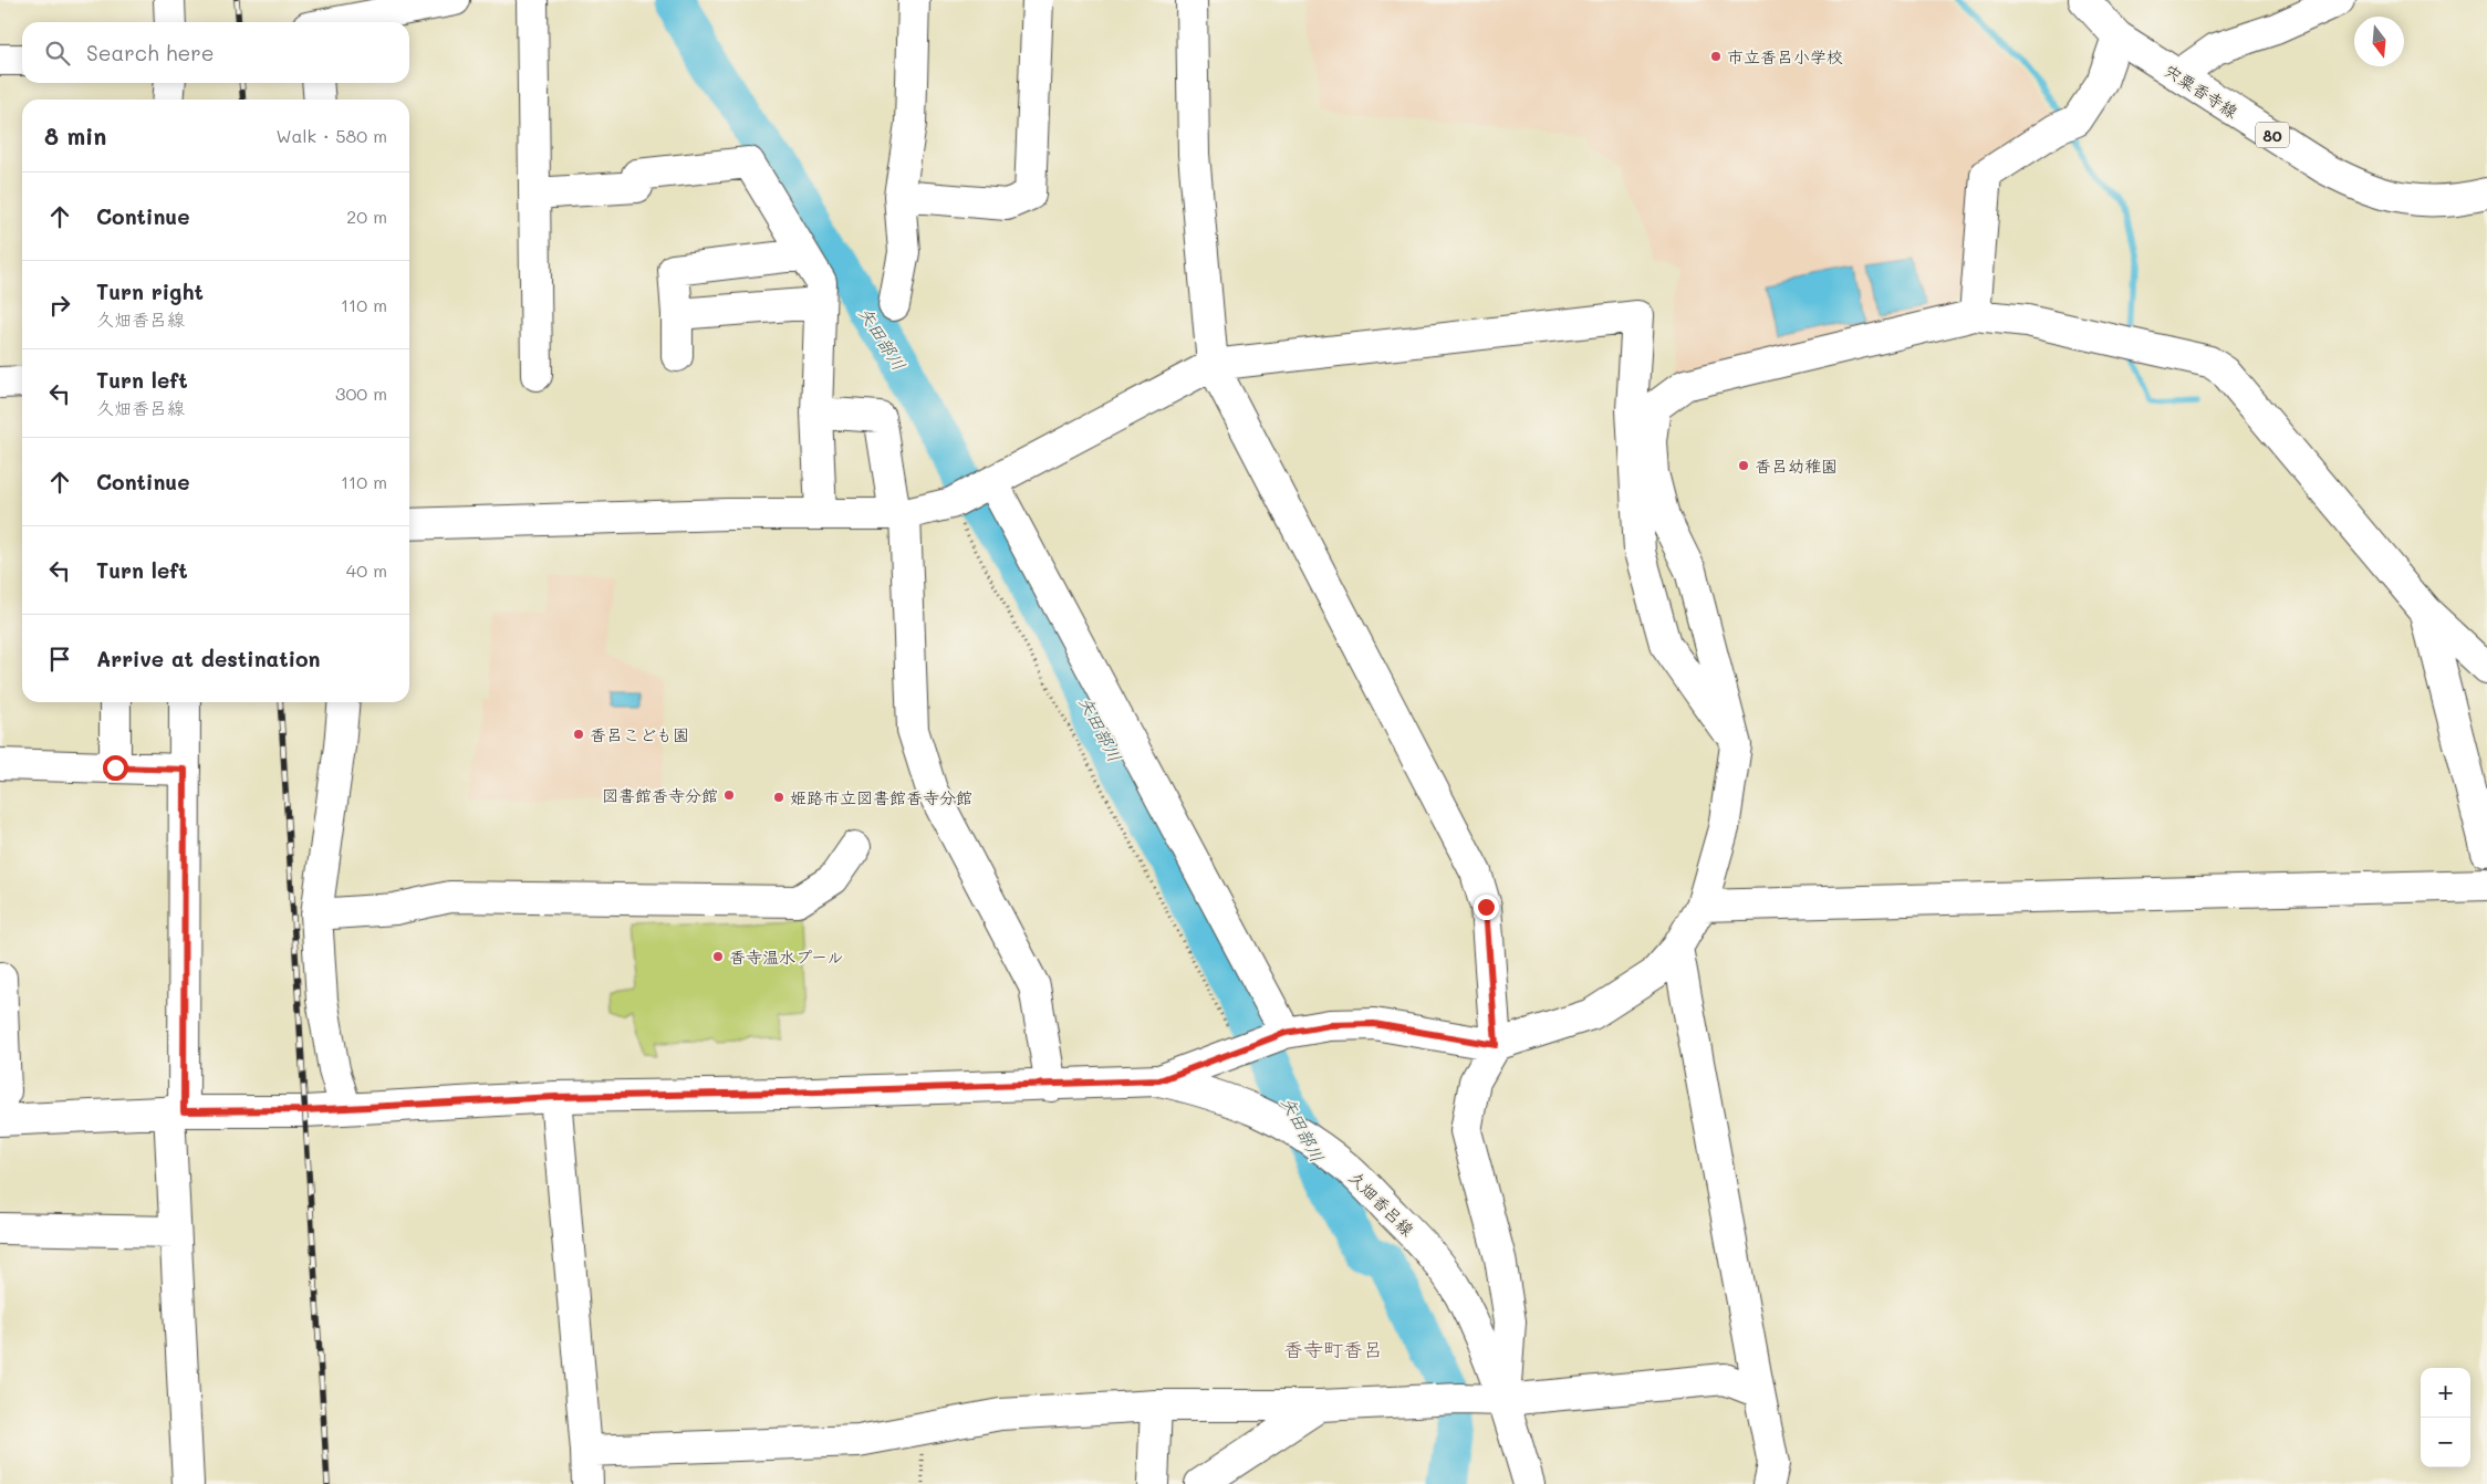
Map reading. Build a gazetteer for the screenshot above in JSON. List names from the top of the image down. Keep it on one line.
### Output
{"streets":{"street":["宍粟香寺線","80","久畑香呂線"]},"districts":["香寺町香呂"],"water":["矢田部川"],"places":["市立香呂小学校","香呂幼稚園","香呂こども園","図書館香寺分館","姫路市立図書館香寺分館","香寺温水プール"],"north":"bottom","page":{"search":"Search here","heading":["8 min","Walk · 580 m"],"list":[["Continue","20 m"],["Turn right","久畑香呂線","110 m"],["Turn left","久畑香呂線","300 m"],["Continue","110 m"],["Turn left","40 m"],"Arrive at destination"],"map_buttons":["+","−"]}}
